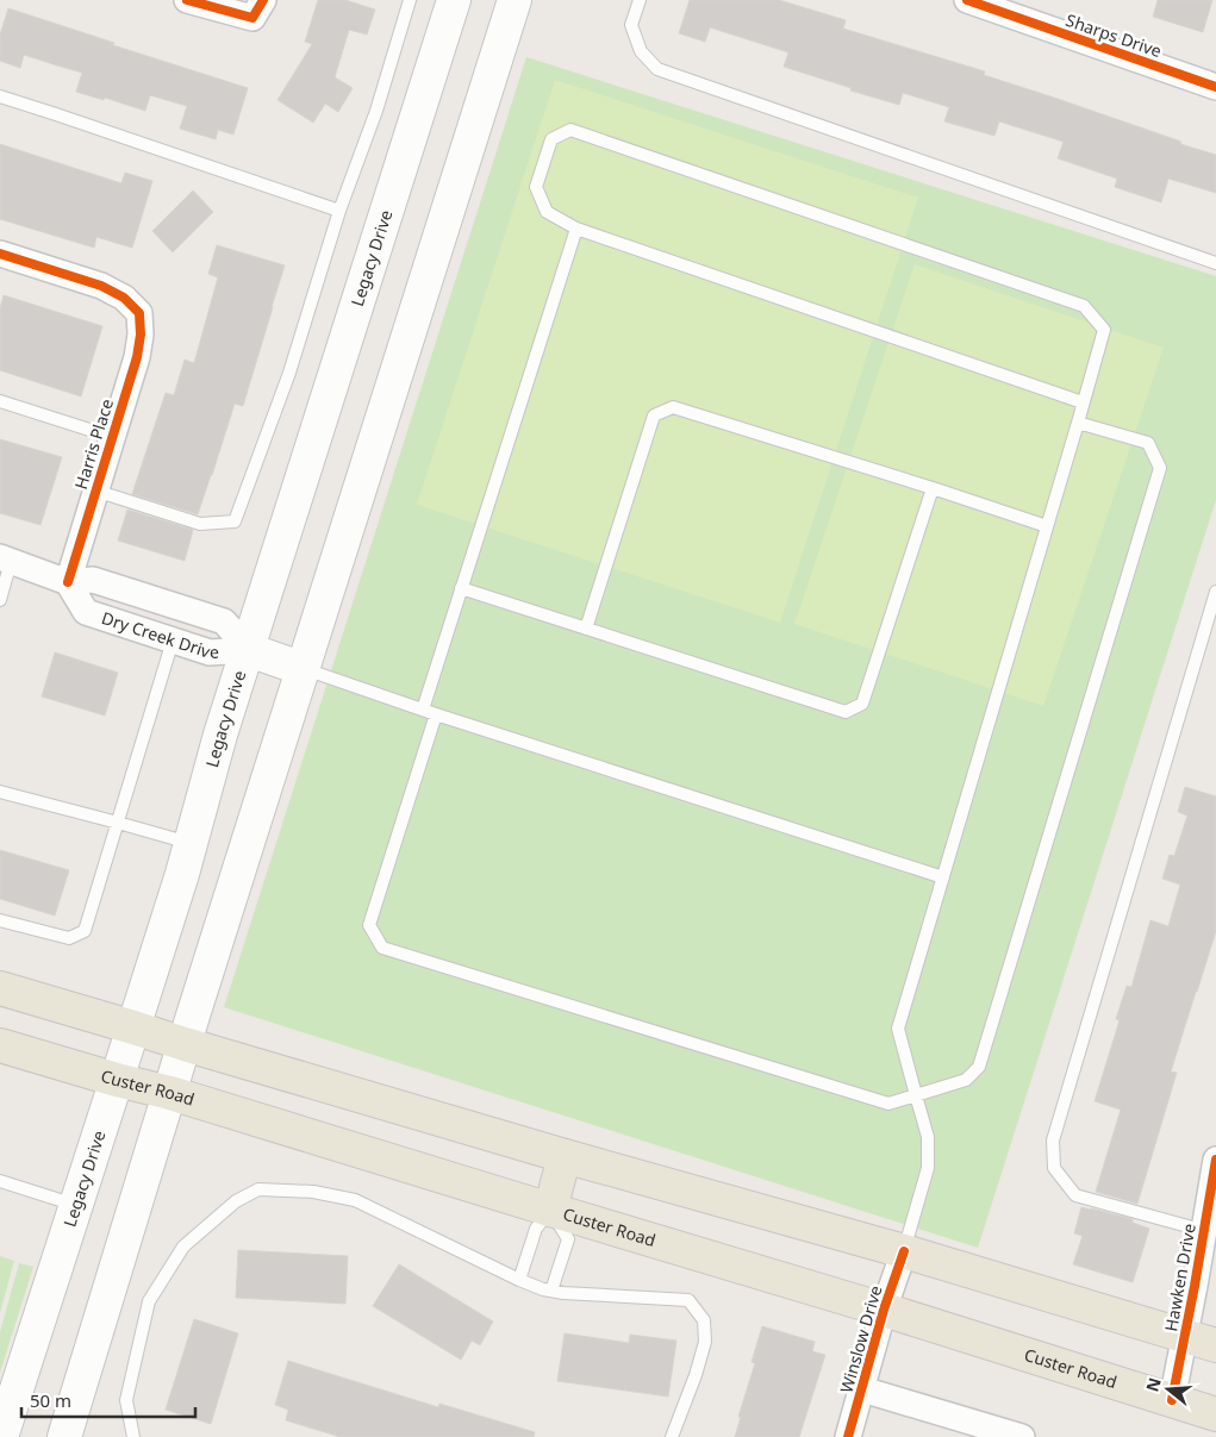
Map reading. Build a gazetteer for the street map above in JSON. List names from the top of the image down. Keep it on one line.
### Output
{"streets":{"main road":["Legacy Drive","Custer Road"],"street":["Sharps Drive","Harris Place","Dry Creek Drive","Hawken Drive","Winslow Drive"]},"crossings":[["Legacy Drive","Dry Creek Drive"],["Legacy Drive","Custer Road"],["Harris Place","Dry Creek Drive"],["Custer Road","Hawken Drive"],["Custer Road","Winslow Drive"]],"scale_bar":"50 m","north":"left"}
